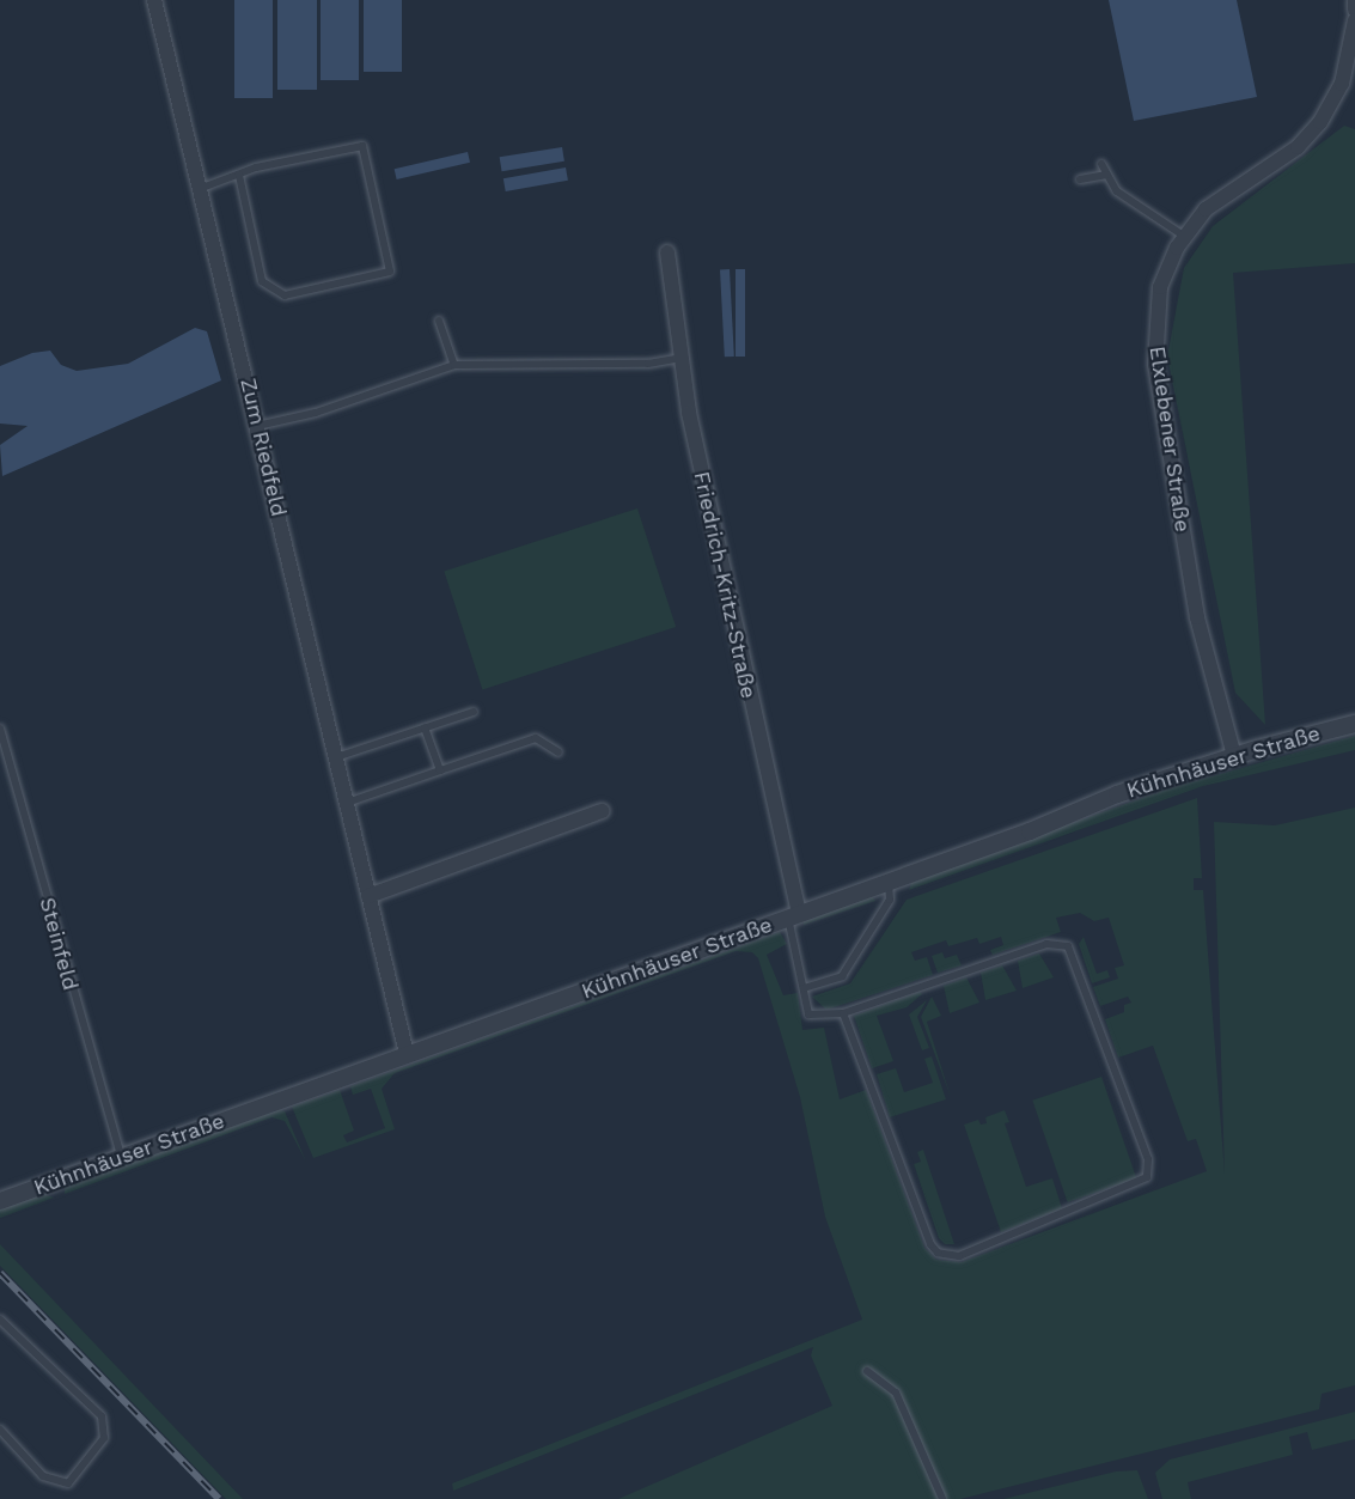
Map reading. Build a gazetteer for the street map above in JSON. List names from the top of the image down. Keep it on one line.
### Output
{"streets":{"street":["Elxlebener Straße","Zum Riedfeld","Friedrich-Kritz-Straße","Kühnhäuser Straße"],"lane":["Steinfeld"]},"crossings":[["Elxlebener Straße","Kühnhäuser Straße"],["Zum Riedfeld","Kühnhäuser Straße"],["Friedrich-Kritz-Straße","Kühnhäuser Straße"],["Kühnhäuser Straße","Steinfeld"]]}
